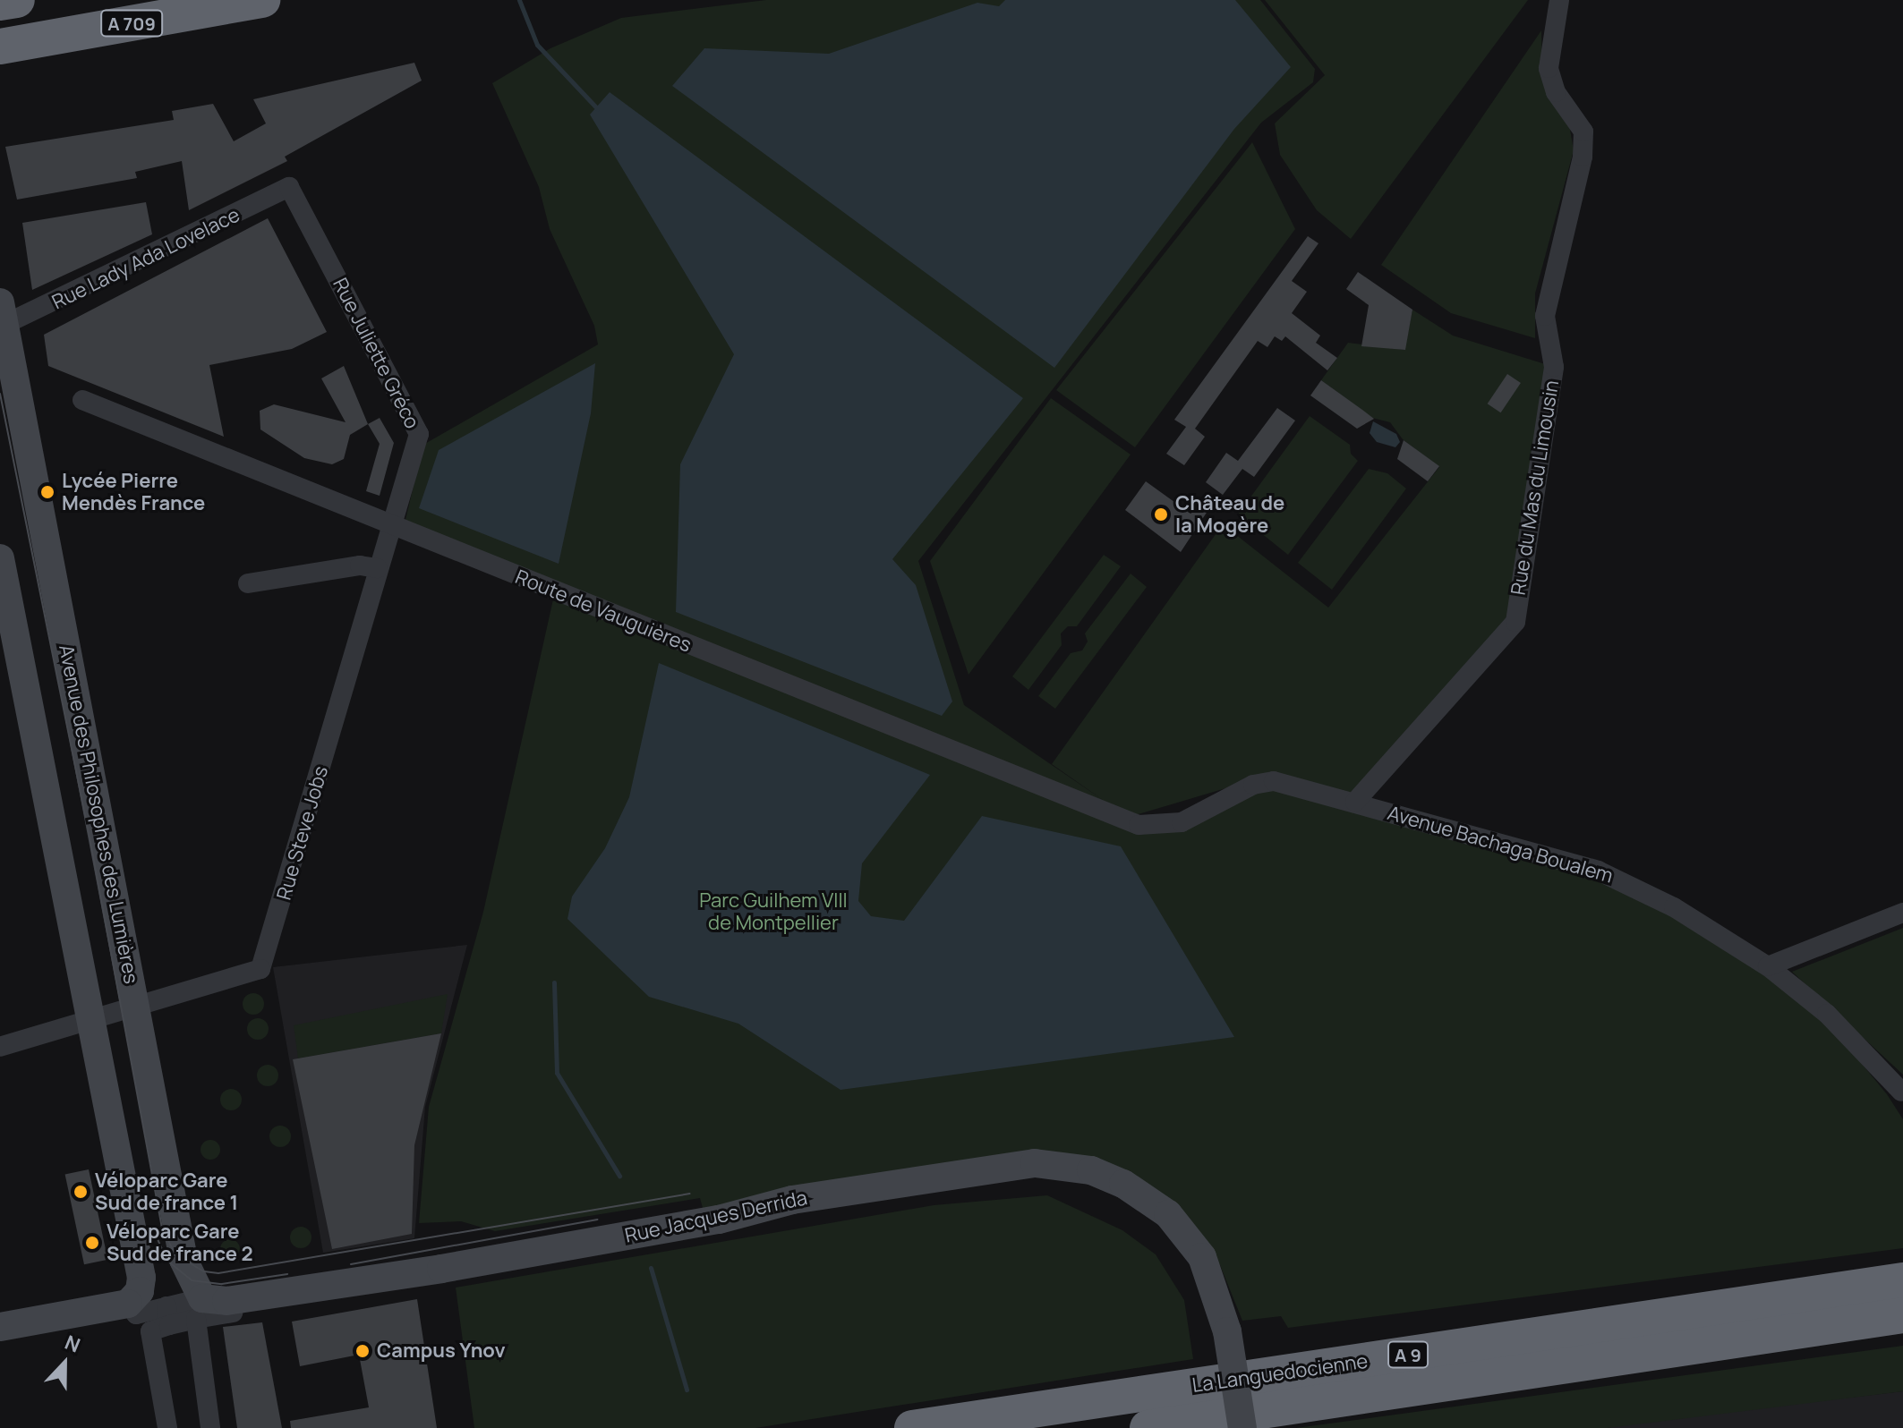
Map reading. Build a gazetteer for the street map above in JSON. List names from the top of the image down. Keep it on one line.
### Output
{"streets":{"highway":["A 709","A 9","La Languedocienne"],"street":["Rue Lady Ada Lovelace","Rue Juliette Gréco","Rue du Mas du Limousin","Route de Vauguières","Avenue des Philosophes des Lumières","Rue Steve Jobs","Avenue Bachaga Boualem","Rue Jacques Derrida"]},"crossings":[["Rue Lady Ada Lovelace","Rue Juliette Gréco"],["Rue Lady Ada Lovelace","Avenue des Philosophes des Lumières"],["Rue Juliette Gréco","Route de Vauguières"],["Rue Juliette Gréco","Rue Steve Jobs"],["Rue du Mas du Limousin","Avenue Bachaga Boualem"],["Route de Vauguières","Rue Steve Jobs"],["Route de Vauguières","Avenue Bachaga Boualem"],["Avenue des Philosophes des Lumières","Rue Steve Jobs"],["Avenue des Philosophes des Lumières","Rue Jacques Derrida"]],"parks":["Parc Guilhem VIII de Montpellier"],"places":["Lycée Pierre Mendès France","Château de la Mogère","Véloparc Gare Sud de france 1","Véloparc Gare Sud de france 2","Campus Ynov"],"north":"top"}
